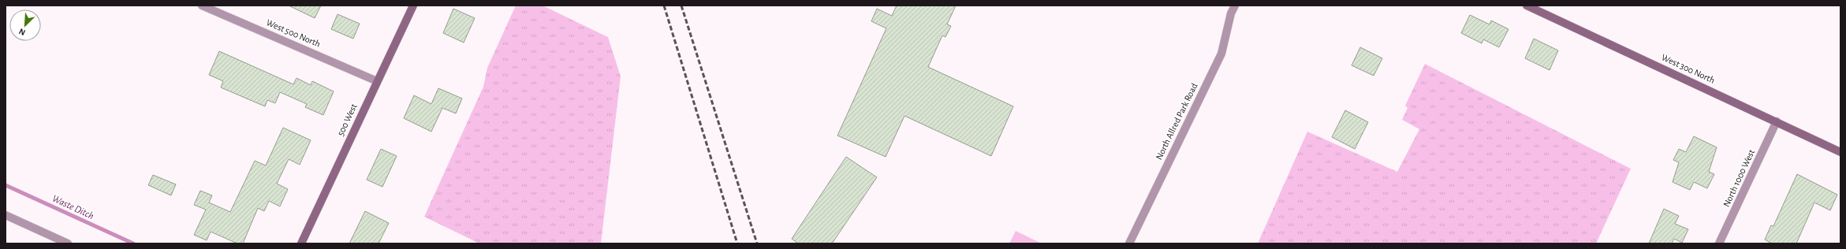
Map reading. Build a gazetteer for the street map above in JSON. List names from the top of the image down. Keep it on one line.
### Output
{"streets":{"street":["West 500 North","West 300 North","500 West","North Allred Park Road","North 1000 West"]},"crossings":[["West 500 North","500 West"],["West 300 North","North 1000 West"]],"water":["Waste Ditch"],"north":"bottom left"}
